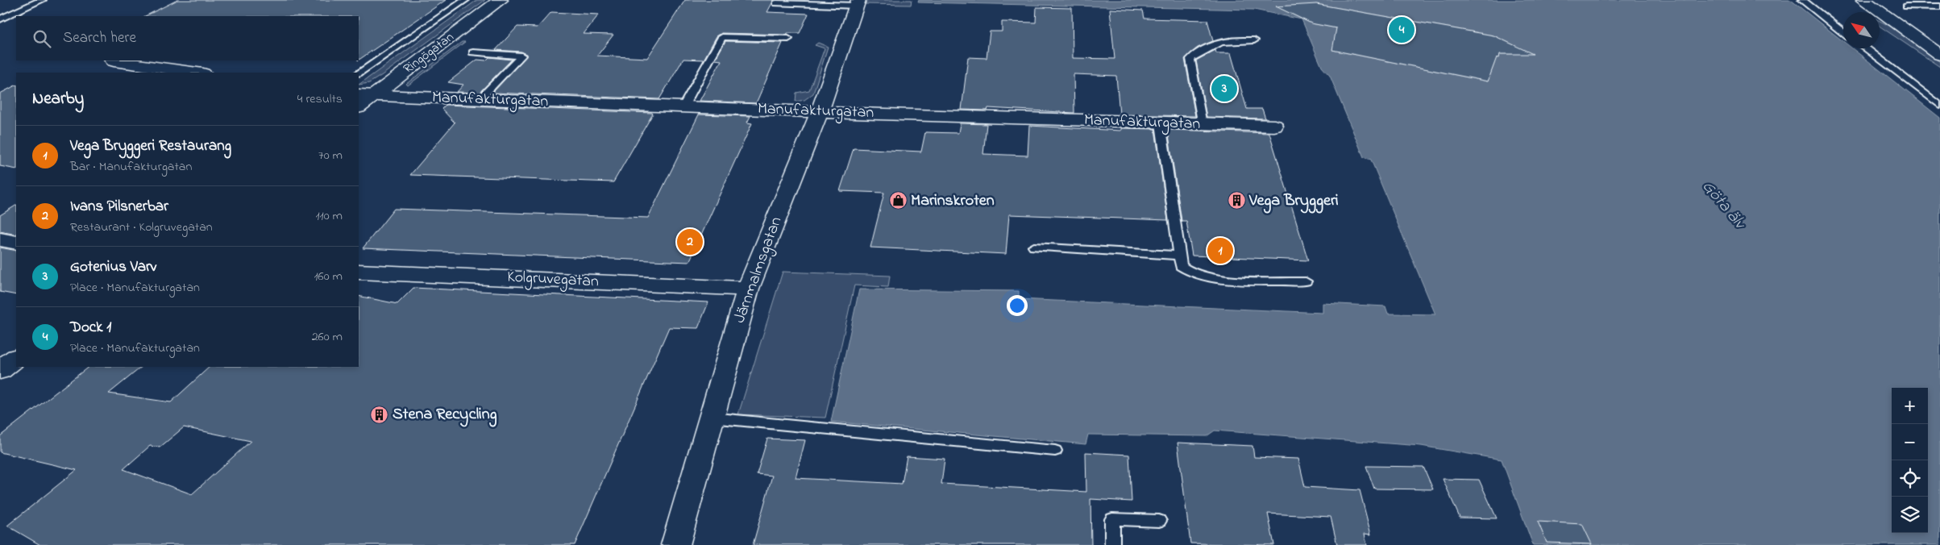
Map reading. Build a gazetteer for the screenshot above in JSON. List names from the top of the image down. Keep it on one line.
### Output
{"streets":{"street":["Ringögatan","Manufakturgatan","Järnmalmsgatan","Kolgruvegatan"]},"crossings":[["Ringögatan","Manufakturgatan"],["Manufakturgatan","Järnmalmsgatan"],["Järnmalmsgatan","Kolgruvegatan"]],"water":["Göta älv"],"places":{"shop":["Marinskroten"],"building":["Vega Bryggeri","Stena Recycling"]},"north":"top left","page":{"pins":["4","3","2","1"],"search":"Search here","heading":["Nearby","4 results"],"list":[{"mark":"1","name":"Vega Bryggeri Restaurang","note":"Bar · Manufakturgatan","value":"70 m"},{"mark":"2","name":"Ivans Pilsnerbar","note":"Restaurant · Kolgruvegatan","value":"110 m"},{"mark":"3","name":"Gotenius Varv","note":"Place · Manufakturgatan","value":"160 m"},{"mark":"4","name":"Dock 1","note":"Place · Manufakturgatan","value":"260 m"}],"map_buttons":["+","−"]}}
